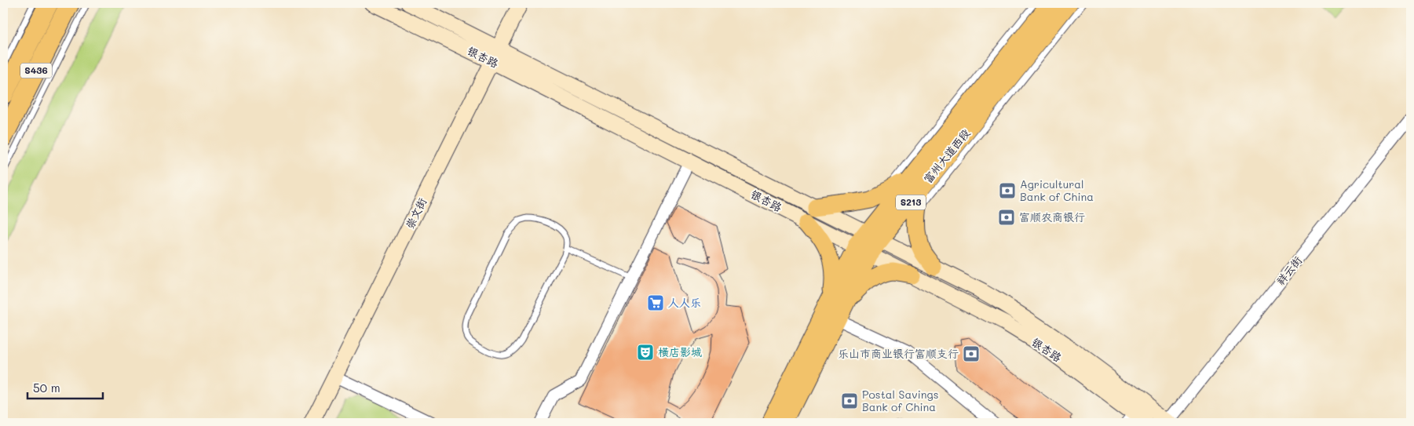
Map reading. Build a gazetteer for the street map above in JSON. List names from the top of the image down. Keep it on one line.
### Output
{"streets":{"highway":["S436"],"main road":["银杏路","富州大道西段","S213","崇文街"],"street":["祥云街"]},"crossings":[["银杏路","富州大道西段"],["银杏路","崇文街"],["银杏路","祥云街"]],"places":{"bank":["Agricultural Bank of China","富顺农商银行","乐山市商业银行富顺支行","Postal Savings Bank of China"],"supermarket":["人人乐"],"theatre":["横店影城"]},"scale_bar":"50 m"}
